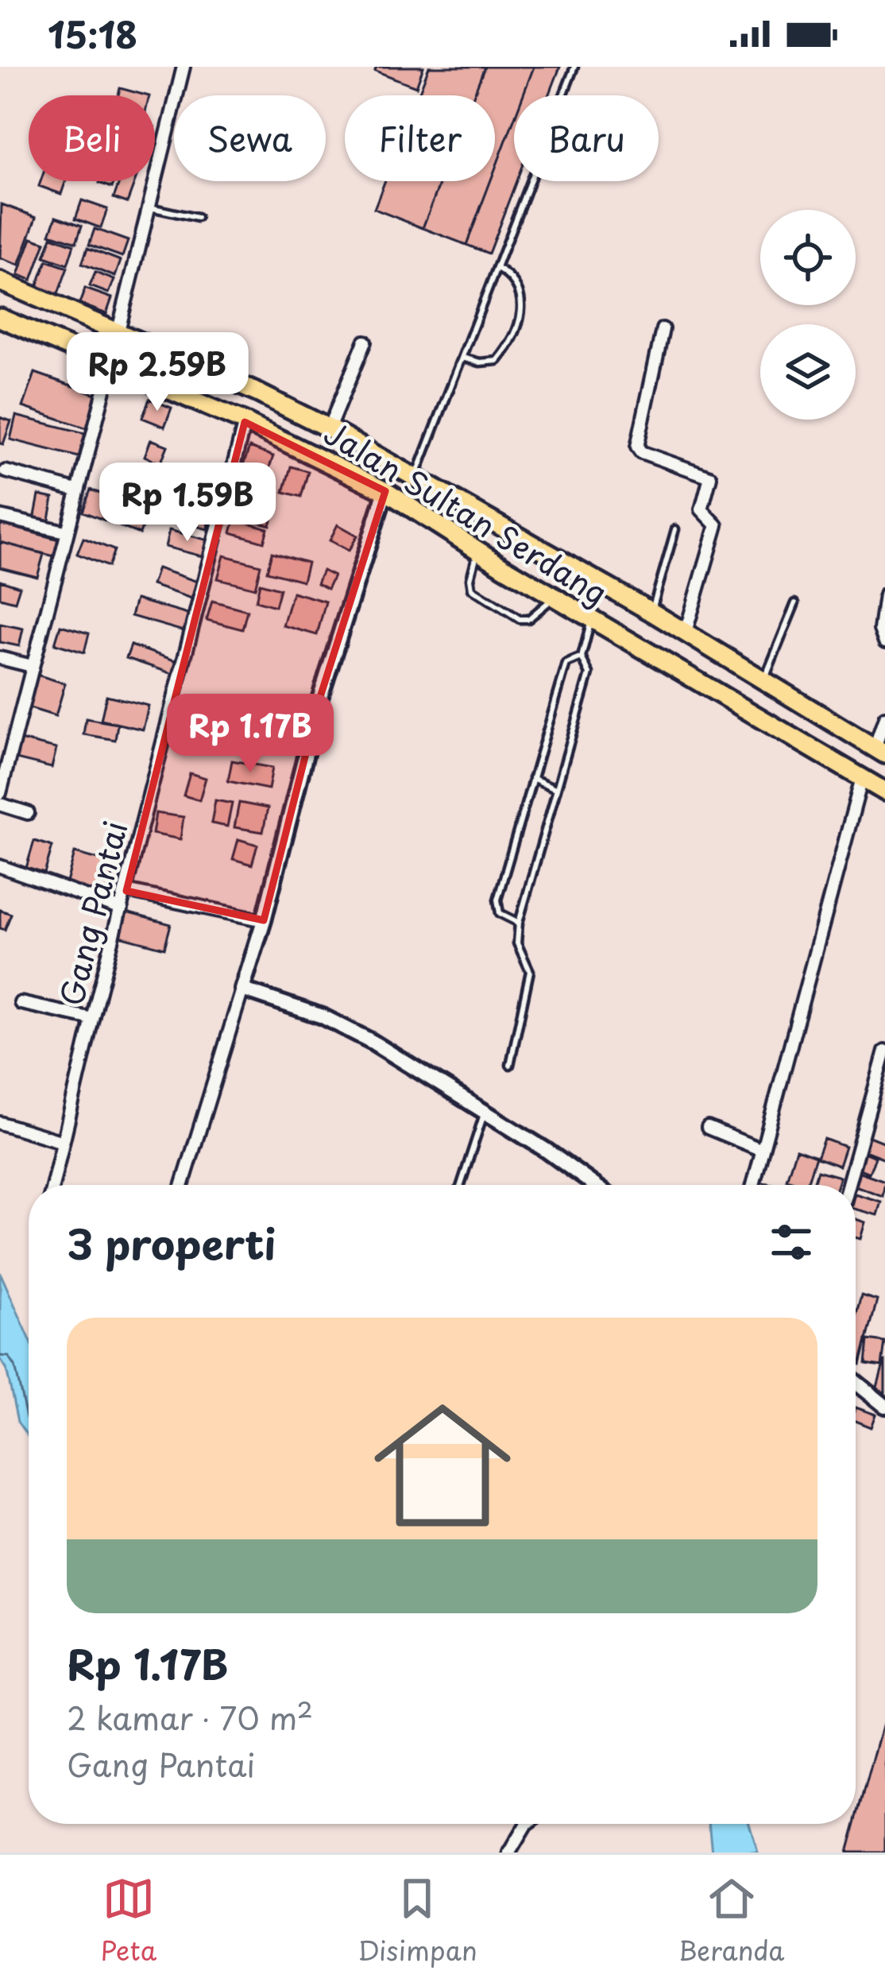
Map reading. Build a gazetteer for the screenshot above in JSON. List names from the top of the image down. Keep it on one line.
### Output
{"streets":{"highway":["Jalan Sultan Serdang"],"street":["Gang Pantai"]},"crossings":[["Jalan Sultan Serdang","Gang Pantai"]],"page":{"status":"15:18","chip":["Beli","Sewa","Filter","Baru"],"price":["Rp 2.59B","Rp 1.59B","Rp 1.17B"],"heading":"3 properti","list":[{"name":"Rp 1.17B","note":"2 kamar · 70 m² · Gang Pantai"}],"tabs":["Peta","Disimpan","Beranda"]}}
